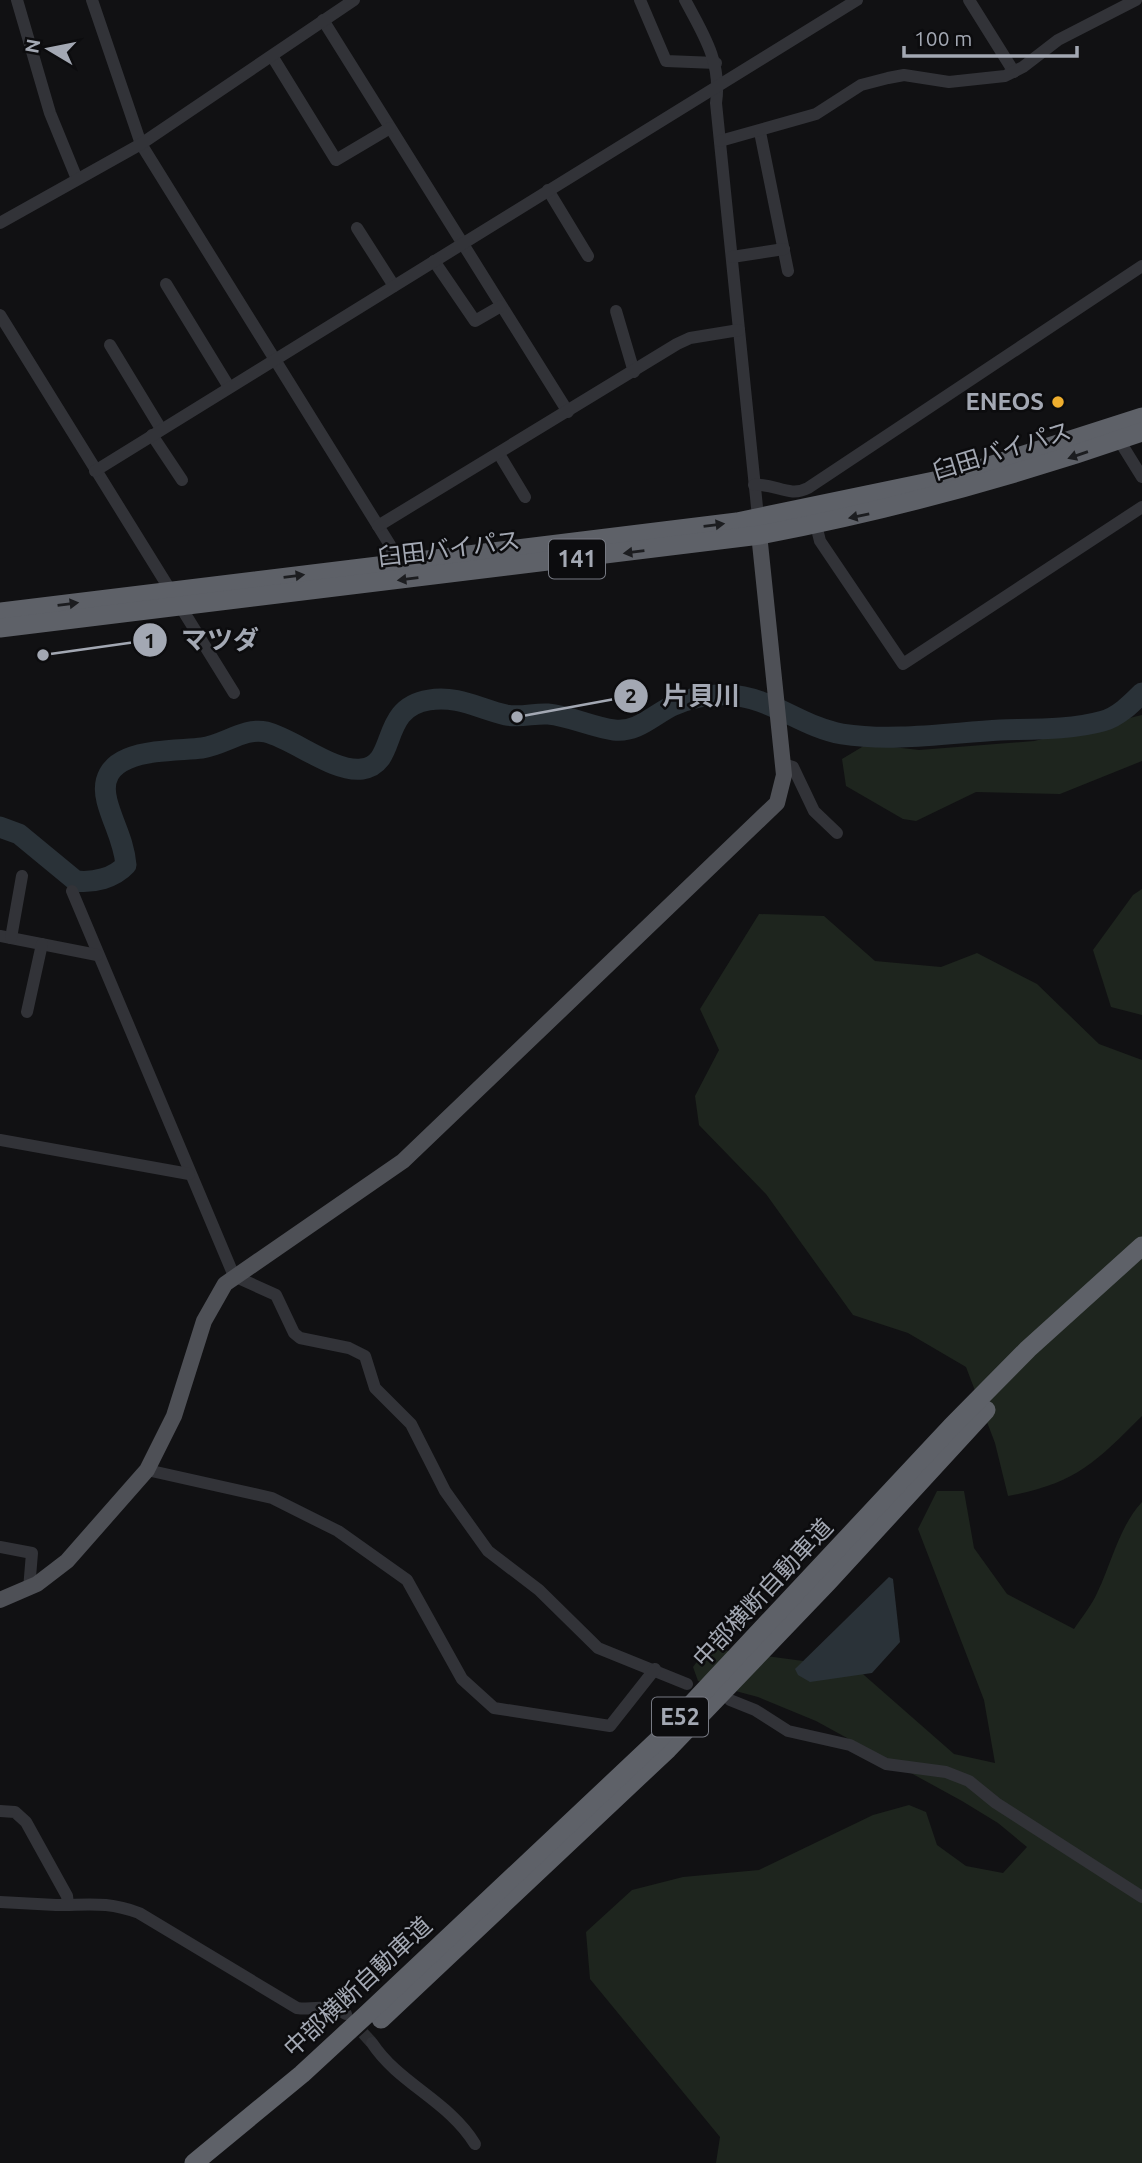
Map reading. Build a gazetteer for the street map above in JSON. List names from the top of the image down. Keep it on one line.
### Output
{"streets":{"highway":["臼田バイパス","141","中部横断自動車道","E52"]},"places":["ENEOS","マツダ","片貝川"],"scale_bar":"100 m","north":"left"}
